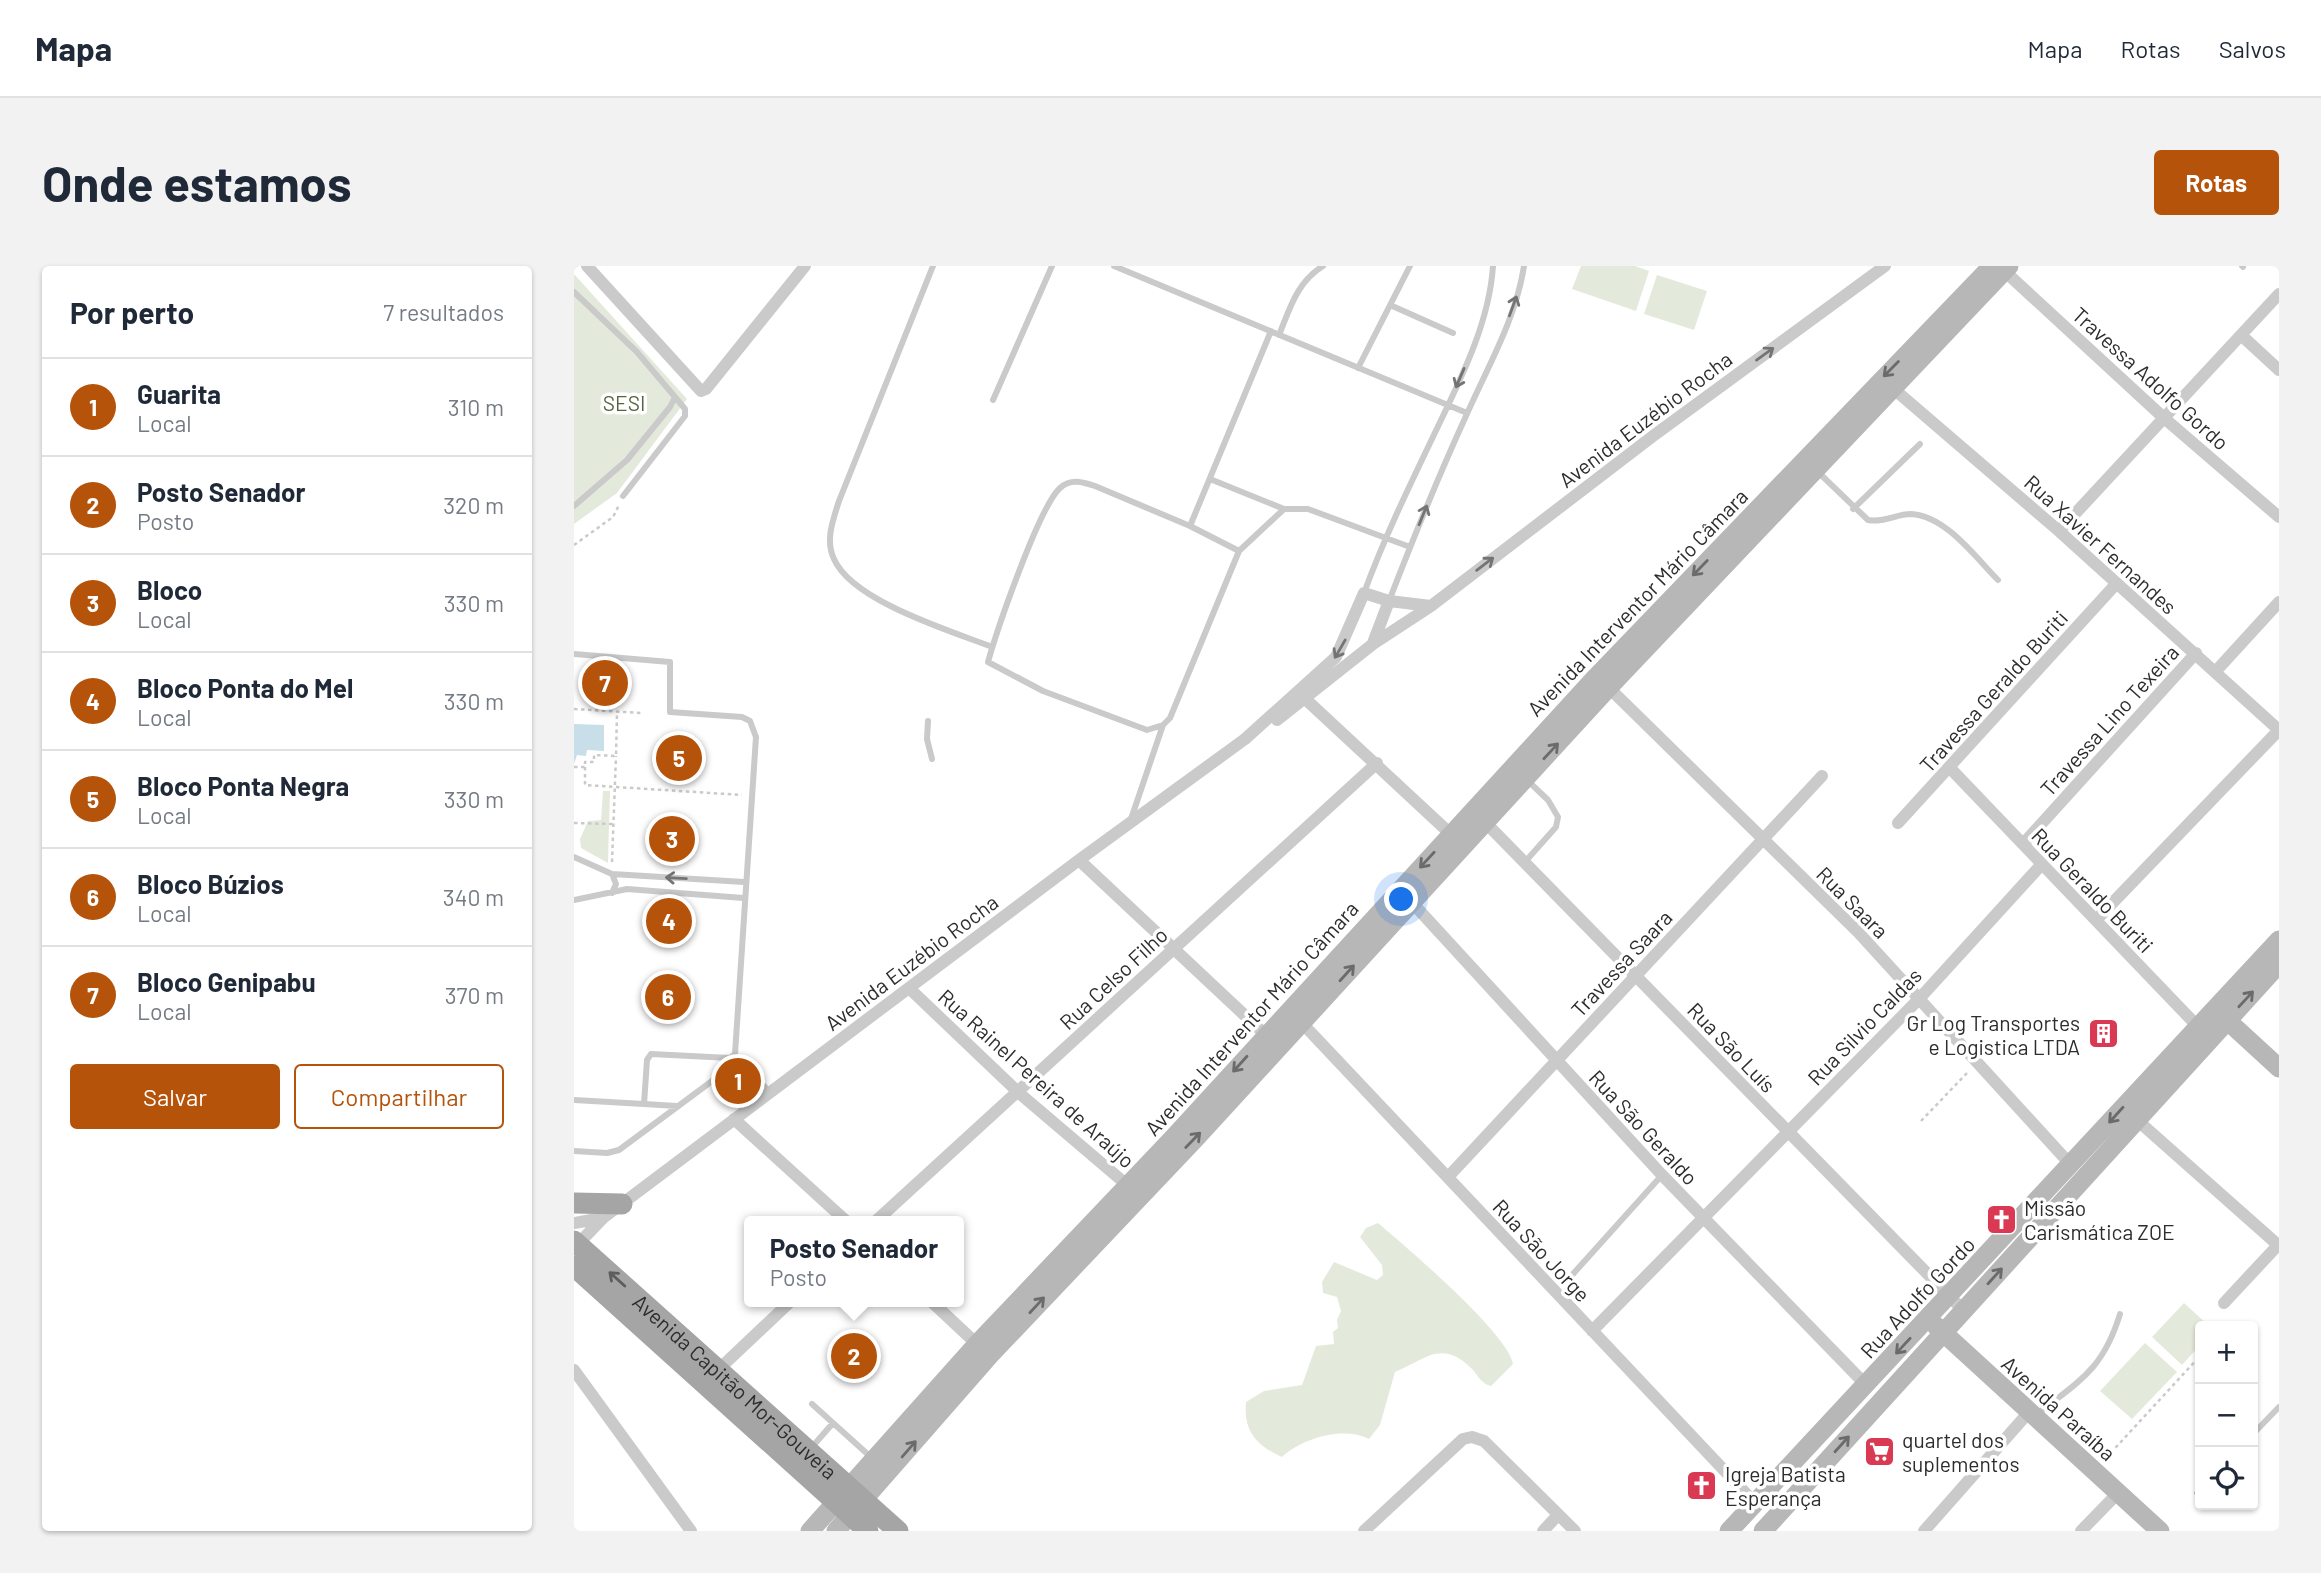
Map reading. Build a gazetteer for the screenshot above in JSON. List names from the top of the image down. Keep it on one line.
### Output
{"streets":{"main road":["Avenida Interventor Mário Câmara","Rua Adolfo Gordo","Avenida Capitão Mor-Gouveia","Avenida Paraíba"],"street":["Travessa Adolfo Gordo","Avenida Euzébio Rocha","Rua Xavier Fernandes","Travessa Geraldo Buriti","Travessa Lino Texeira","Rua Geraldo Buriti","Rua Saara","Travessa Saara","Rua Celso Filho","Rua Silvio Caldas","Rua São Luís","Rua Rainel Pereira de Araújo","Rua São Geraldo","Rua São Jorge"]},"crossings":[["Travessa Adolfo Gordo","Avenida Interventor Mário Câmara"],["Avenida Euzébio Rocha","Rua Rainel Pereira de Araújo"],["Avenida Euzébio Rocha","Avenida Capitão Mor-Gouveia"],["Rua Xavier Fernandes","Avenida Interventor Mário Câmara"],["Rua Xavier Fernandes","Travessa Geraldo Buriti"],["Rua Xavier Fernandes","Travessa Lino Texeira"],["Avenida Interventor Mário Câmara","Rua Saara"],["Avenida Interventor Mário Câmara","Rua São Luís"],["Avenida Interventor Mário Câmara","Rua Rainel Pereira de Araújo"],["Avenida Interventor Mário Câmara","Rua São Geraldo"],["Avenida Interventor Mário Câmara","Rua São Jorge"],["Avenida Interventor Mário Câmara","Avenida Capitão Mor-Gouveia"],["Travessa Geraldo Buriti","Rua Geraldo Buriti"],["Travessa Lino Texeira","Rua Geraldo Buriti"],["Rua Geraldo Buriti","Rua Silvio Caldas"],["Rua Geraldo Buriti","Rua Adolfo Gordo"],["Rua Saara","Travessa Saara"],["Rua Saara","Rua Silvio Caldas"],["Rua Saara","Rua Adolfo Gordo"],["Travessa Saara","Rua São Luís"],["Travessa Saara","Rua São Geraldo"],["Travessa Saara","Rua São Jorge"],["Rua Celso Filho","Rua Rainel Pereira de Araújo"],["Rua Silvio Caldas","Rua São Luís"],["Rua Silvio Caldas","Rua São Geraldo"],["Rua Silvio Caldas","Rua São Jorge"],["Rua São Luís","Rua Adolfo Gordo"],["Rua São Geraldo","Rua Adolfo Gordo"],["Rua São Jorge","Rua Adolfo Gordo"],["Rua Adolfo Gordo","Avenida Paraíba"]],"parks":["SESI"],"places":{"building":["Gr Log Transportes e Logistica LTDA"],"church":["Missão Carismática ZOE","Igreja Batista Esperança"],"supermarket":["quartel dos suplementos"]},"page":{"header":"Mapa","nav":["Mapa","Rotas","Salvos"],"buttons":["Rotas",["Salvar","Compartilhar"]],"title":"Onde estamos","heading":["Por perto","7 resultados"],"list":[{"mark":"1","name":"Guarita","note":"Local","value":"310 m"},{"mark":"2","name":"Posto Senador","note":"Posto","value":"320 m"},{"mark":"3","name":"Bloco","note":"Local","value":"330 m"},{"mark":"4","name":"Bloco Ponta do Mel","note":"Local","value":"330 m"},{"mark":"5","name":"Bloco Ponta Negra","note":"Local","value":"330 m"},{"mark":"6","name":"Bloco Búzios","note":"Local","value":"340 m"},{"mark":"7","name":"Bloco Genipabu","note":"Local","value":"370 m"}],"pins":["7","5","3","4","6","1","2"],"popup":["Posto Senador","Posto"],"map_buttons":["+","−"]}}
